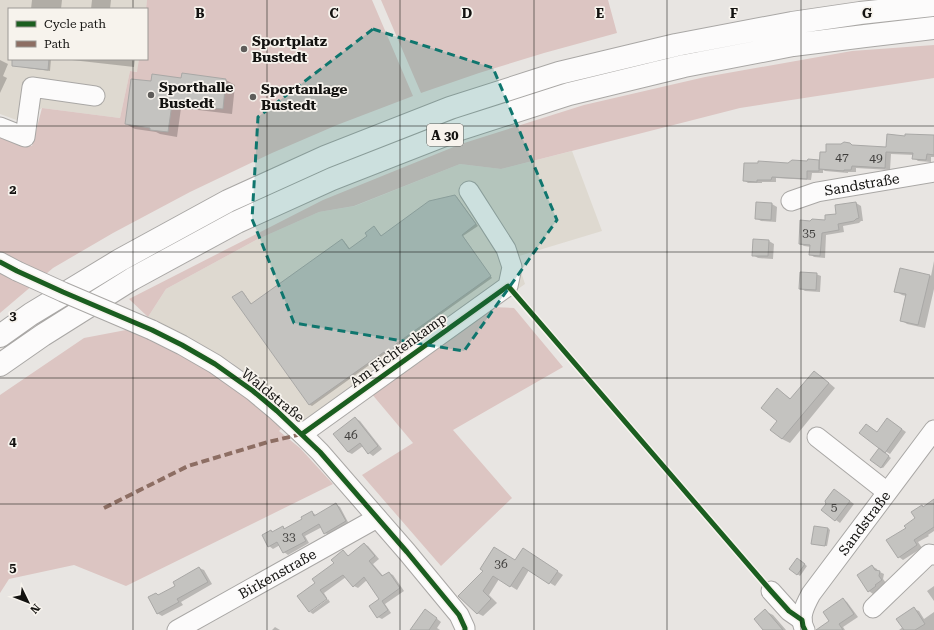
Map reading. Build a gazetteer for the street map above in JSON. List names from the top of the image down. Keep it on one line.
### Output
{"streets":{"highway":["A 30"],"street":["Sandstraße","Am Fichtenkamp","Waldstraße","Birkenstraße"]},"crossings":[["Am Fichtenkamp","Waldstraße"],["Waldstraße","Birkenstraße"]],"places":["Sportplatz Bustedt","Sporthalle Bustedt","Sportanlage Bustedt"],"house_numbers":["47","49","35","46","5","33","36"],"legend":["Cycle path","Path"],"north":"bottom right","grid":{"columns":["B","C","D","E","F","G"],"rows":["2","3","4","5"]}}
